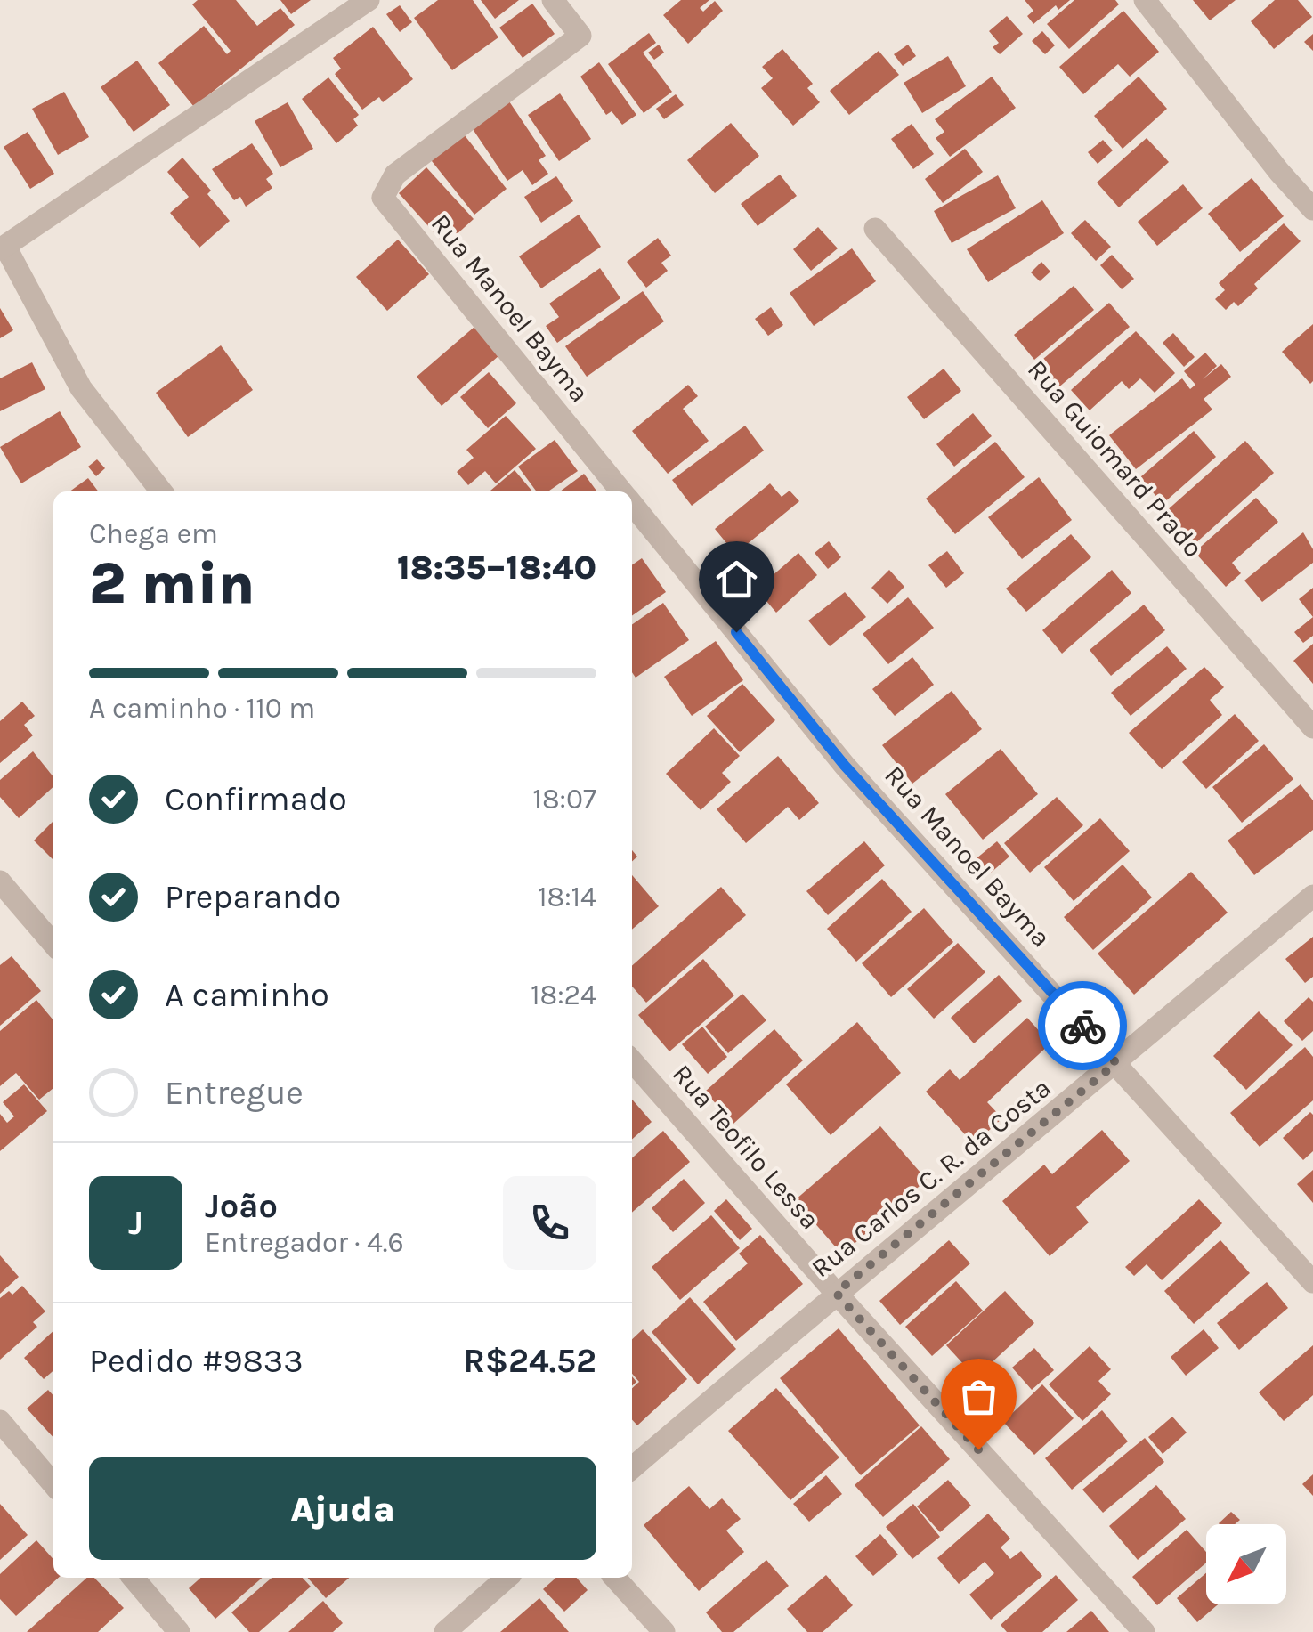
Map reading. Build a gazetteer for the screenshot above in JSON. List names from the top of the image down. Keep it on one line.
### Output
{"streets":{"street":["Rua Manoel Bayma","Rua Guiomard Prado","Rua Teofilo Lessa","Rua Carlos C. R. da Costa"]},"crossings":[["Rua Manoel Bayma","Rua Carlos C. R. da Costa"],["Rua Teofilo Lessa","Rua Carlos C. R. da Costa"]],"north":"bottom left","page":{"heading":["2 min","Chega em","18:35–18:40"],"panel":["João","Entregador · 4.6","Pedido #9833","R$24.52"],"bar":"A caminho · 110 m","list":[["Confirmado","18:07"],["Preparando","18:14"],["A caminho","18:24"],"Entregue"],"round":"J","buttons":"Ajuda"}}
